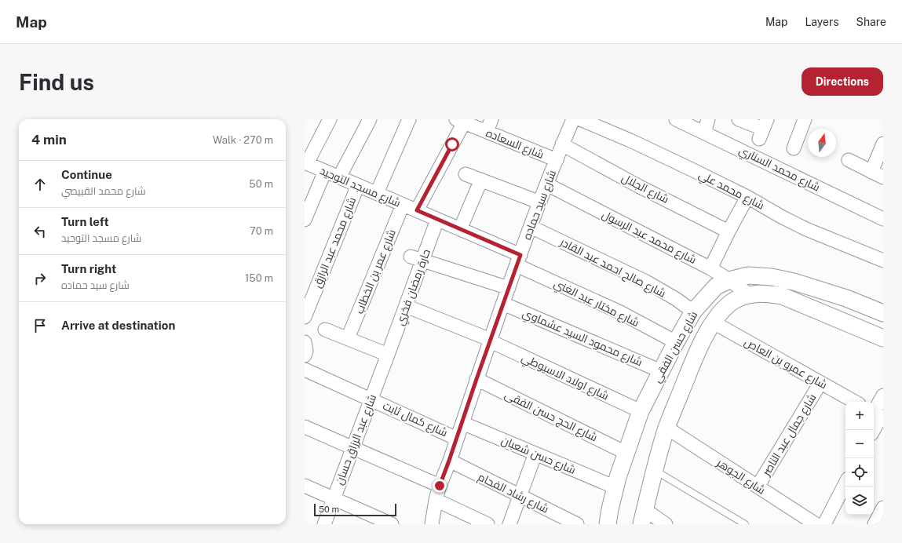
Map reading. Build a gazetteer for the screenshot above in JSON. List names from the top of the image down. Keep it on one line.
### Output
{"streets":{"street":["شارع السعاده","شارع محمد السناري","شارع مسجد التوحيد","شارع الجلال","شارع محمد علي","شارع سيد حماده","شارع محمد عبد الرسول","شارع محمد عبد الرازق","شارع صالح احمد عبد القادر","شارع عمر بن الخطاب","حارة رمضان فخري","شارع مختار عبد الغني","شارع محمود السيد عشماوي","شارع حسن الفقي","شارع عمرو بن العاص","شارع اولاد الاسيوطي","شارع الحج حسن الفقى","شارع كمال ثابت","شارع جمال عبد الناصر","شارع عبد الرزاق حسان","شارع حسن شعبان","شارع الجوهر","شارع رشاد الفحام"]},"crossings":[["شارع السعاده","شارع سيد حماده"],["شارع مسجد التوحيد","شارع سيد حماده"],["شارع مسجد التوحيد","شارع محمد عبد الرازق"],["شارع مسجد التوحيد","شارع عمر بن الخطاب"],["شارع مسجد التوحيد","حارة رمضان فخري"],["شارع مسجد التوحيد","شارع مختار عبد الغني"],["شارع الجلال","شارع سيد حماده"],["شارع سيد حماده","شارع محمد عبد الرسول"],["شارع سيد حماده","شارع صالح احمد عبد القادر"],["شارع سيد حماده","شارع مختار عبد الغني"],["شارع سيد حماده","شارع محمود السيد عشماوي"],["شارع سيد حماده","شارع اولاد الاسيوطي"],["شارع سيد حماده","شارع الحج حسن الفقى"],["شارع سيد حماده","شارع كمال ثابت"],["شارع سيد حماده","شارع حسن شعبان"],["شارع سيد حماده","شارع رشاد الفحام"],["شارع محمد عبد الرسول","شارع حسن الفقي"],["شارع صالح احمد عبد القادر","شارع حسن الفقي"],["حارة رمضان فخري","شارع اولاد الاسيوطي"],["حارة رمضان فخري","شارع عبد الرزاق حسان"],["شارع مختار عبد الغني","شارع حسن الفقي"],["شارع محمود السيد عشماوي","شارع حسن الفقي"],["شارع حسن الفقي","شارع عمرو بن العاص"],["شارع حسن الفقي","شارع اولاد الاسيوطي"],["شارع حسن الفقي","شارع الحج حسن الفقى"],["شارع حسن الفقي","شارع حسن شعبان"],["شارع حسن الفقي","شارع الجوهر"],["شارع عمرو بن العاص","شارع جمال عبد الناصر"],["شارع كمال ثابت","شارع عبد الرزاق حسان"],["شارع جمال عبد الناصر","شارع الجوهر"]],"scale_bar":"50 m","north":"top","page":{"header":"Map","nav":["Map","Layers","Share"],"buttons":"Directions","title":"Find us","heading":["4 min","Walk · 270 m"],"list":[["Continue","شارع محمد القبيصي","50 m"],["Turn left","شارع مسجد التوحيد","70 m"],["Turn right","شارع سيد حماده","150 m"],"Arrive at destination"],"map_buttons":["+","−"],"scale":"50 m"}}
